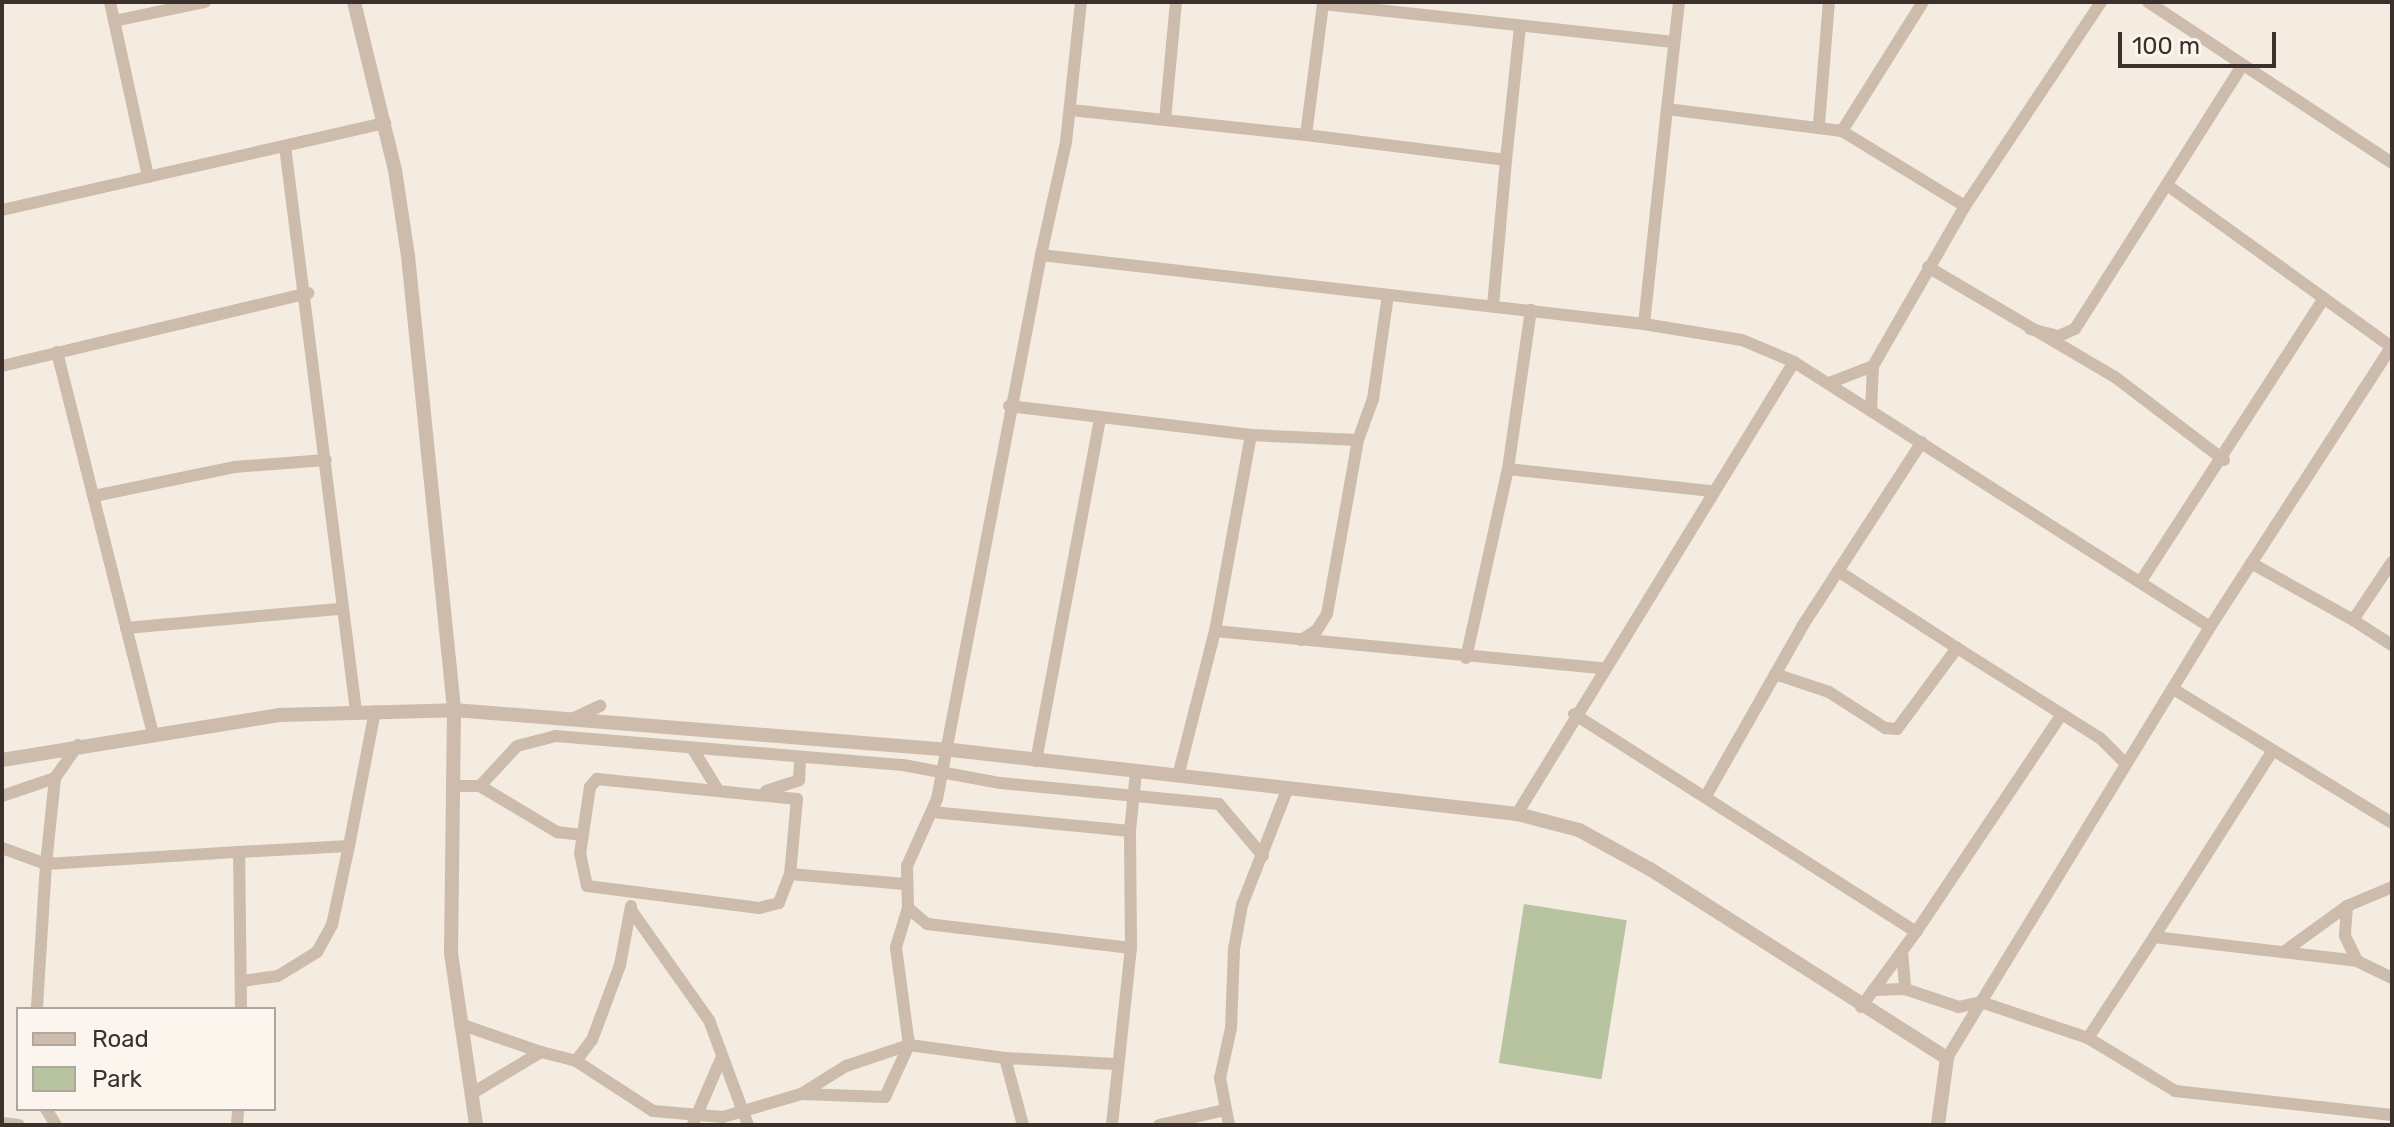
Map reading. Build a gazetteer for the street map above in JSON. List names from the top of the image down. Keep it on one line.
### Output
{"legend":["Road","Park"],"scale_bar":"100 m"}
